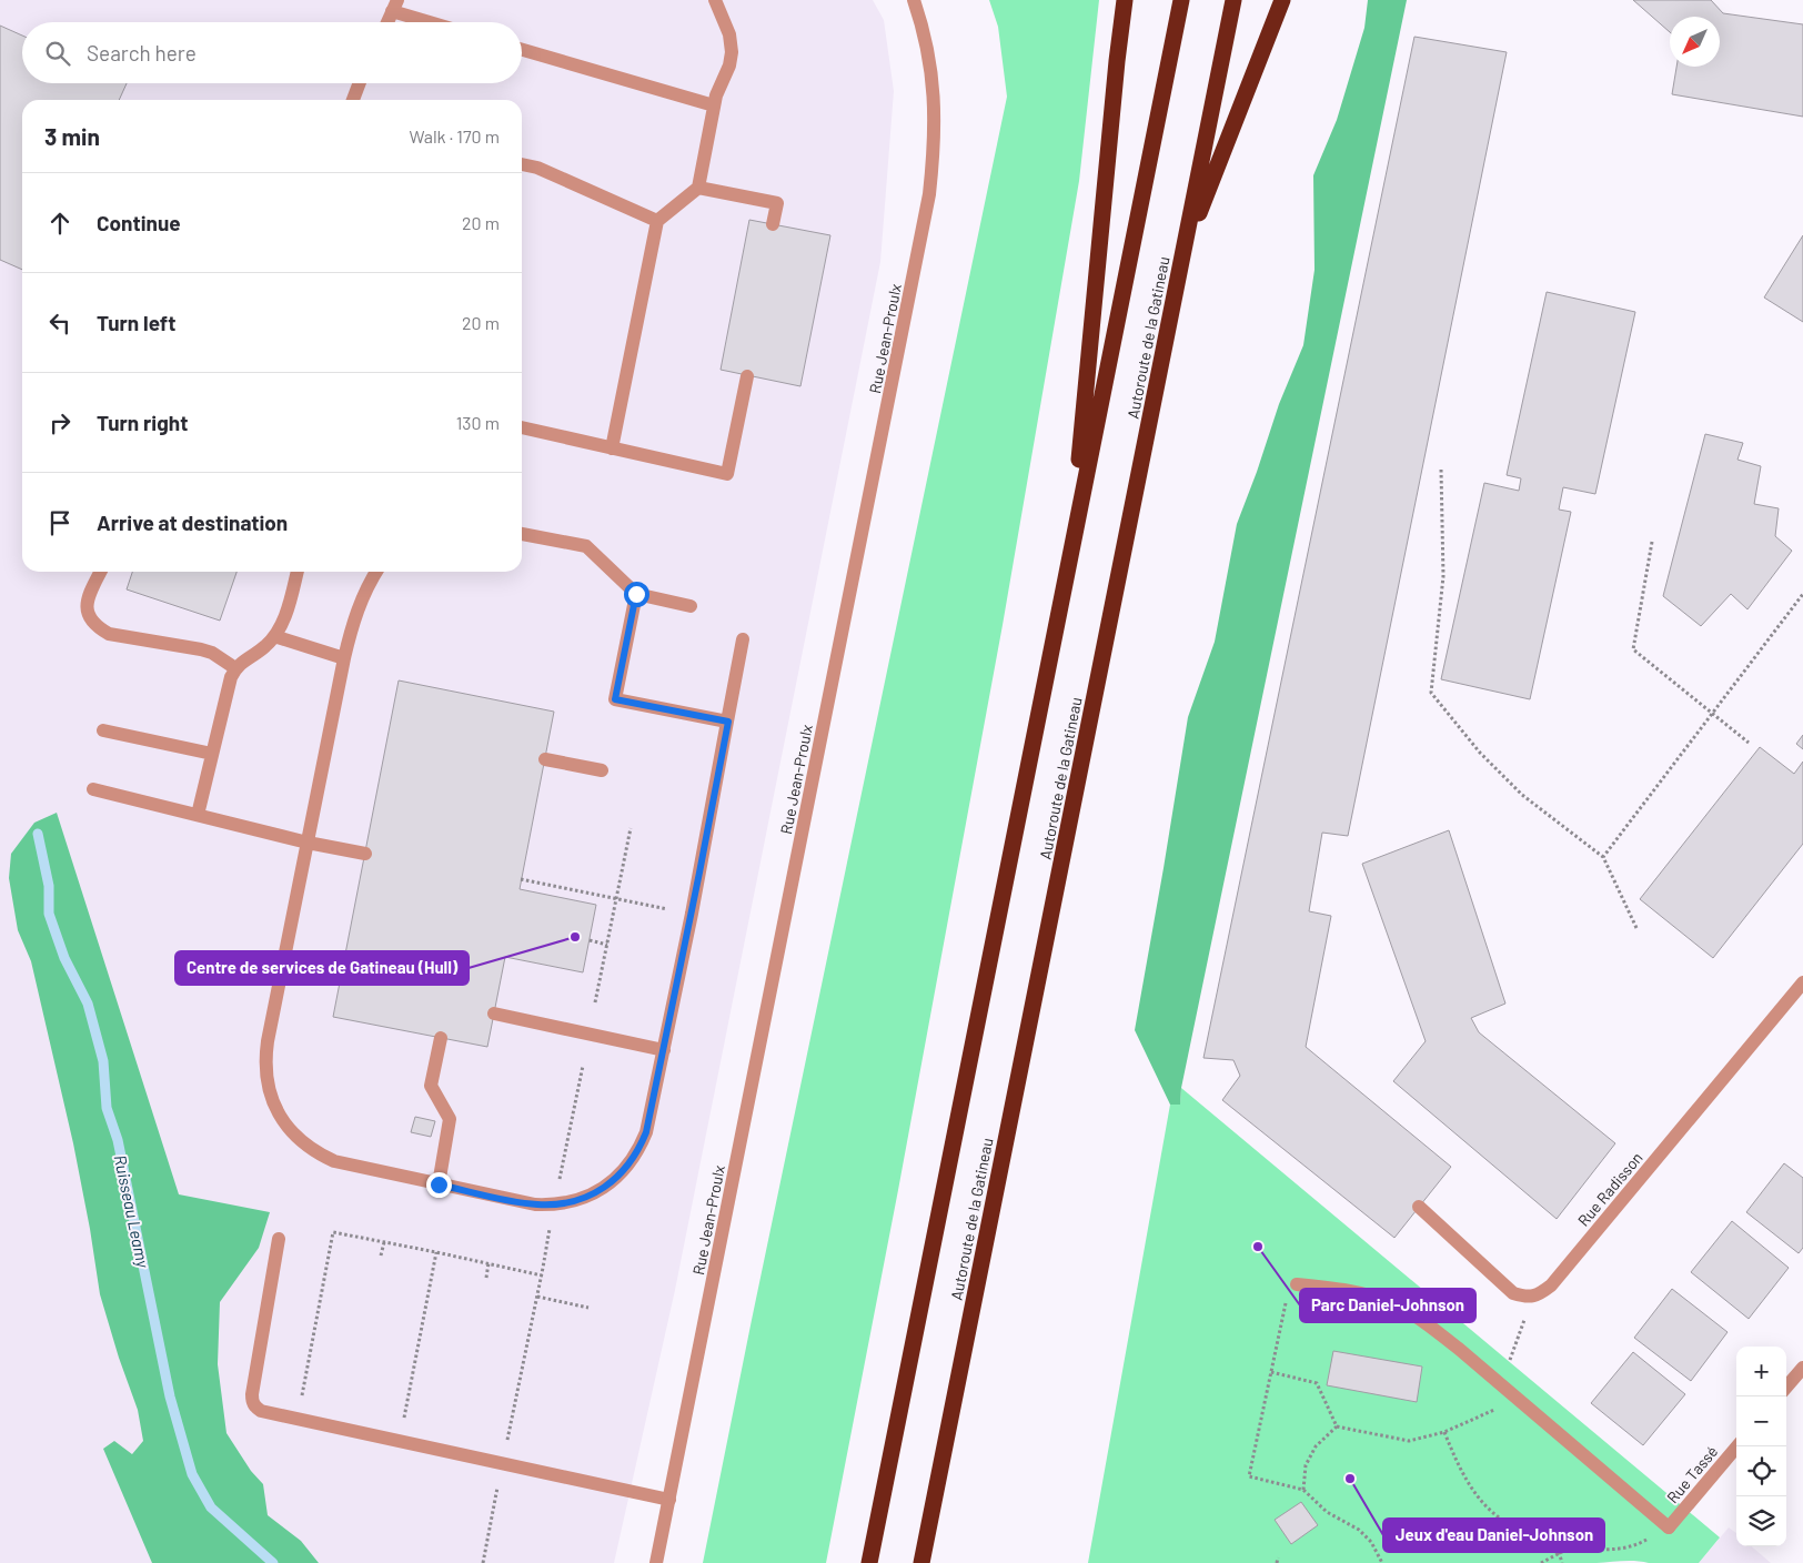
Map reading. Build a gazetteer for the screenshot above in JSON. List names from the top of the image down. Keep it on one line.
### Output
{"streets":{"highway":["Autoroute de la Gatineau"],"street":["Rue Jean-Proulx","Rue Radisson","Rue Tassé"]},"water":["Ruisseau Leamy"],"places":["Centre de services de Gatineau (Hull)","Parc Daniel-Johnson","Jeux d'eau Daniel-Johnson"],"north":"bottom left","page":{"search":"Search here","heading":["3 min","Walk · 170 m"],"list":[["Continue","20 m"],["Turn left","20 m"],["Turn right","130 m"],"Arrive at destination"],"map_buttons":["+","−"]}}
